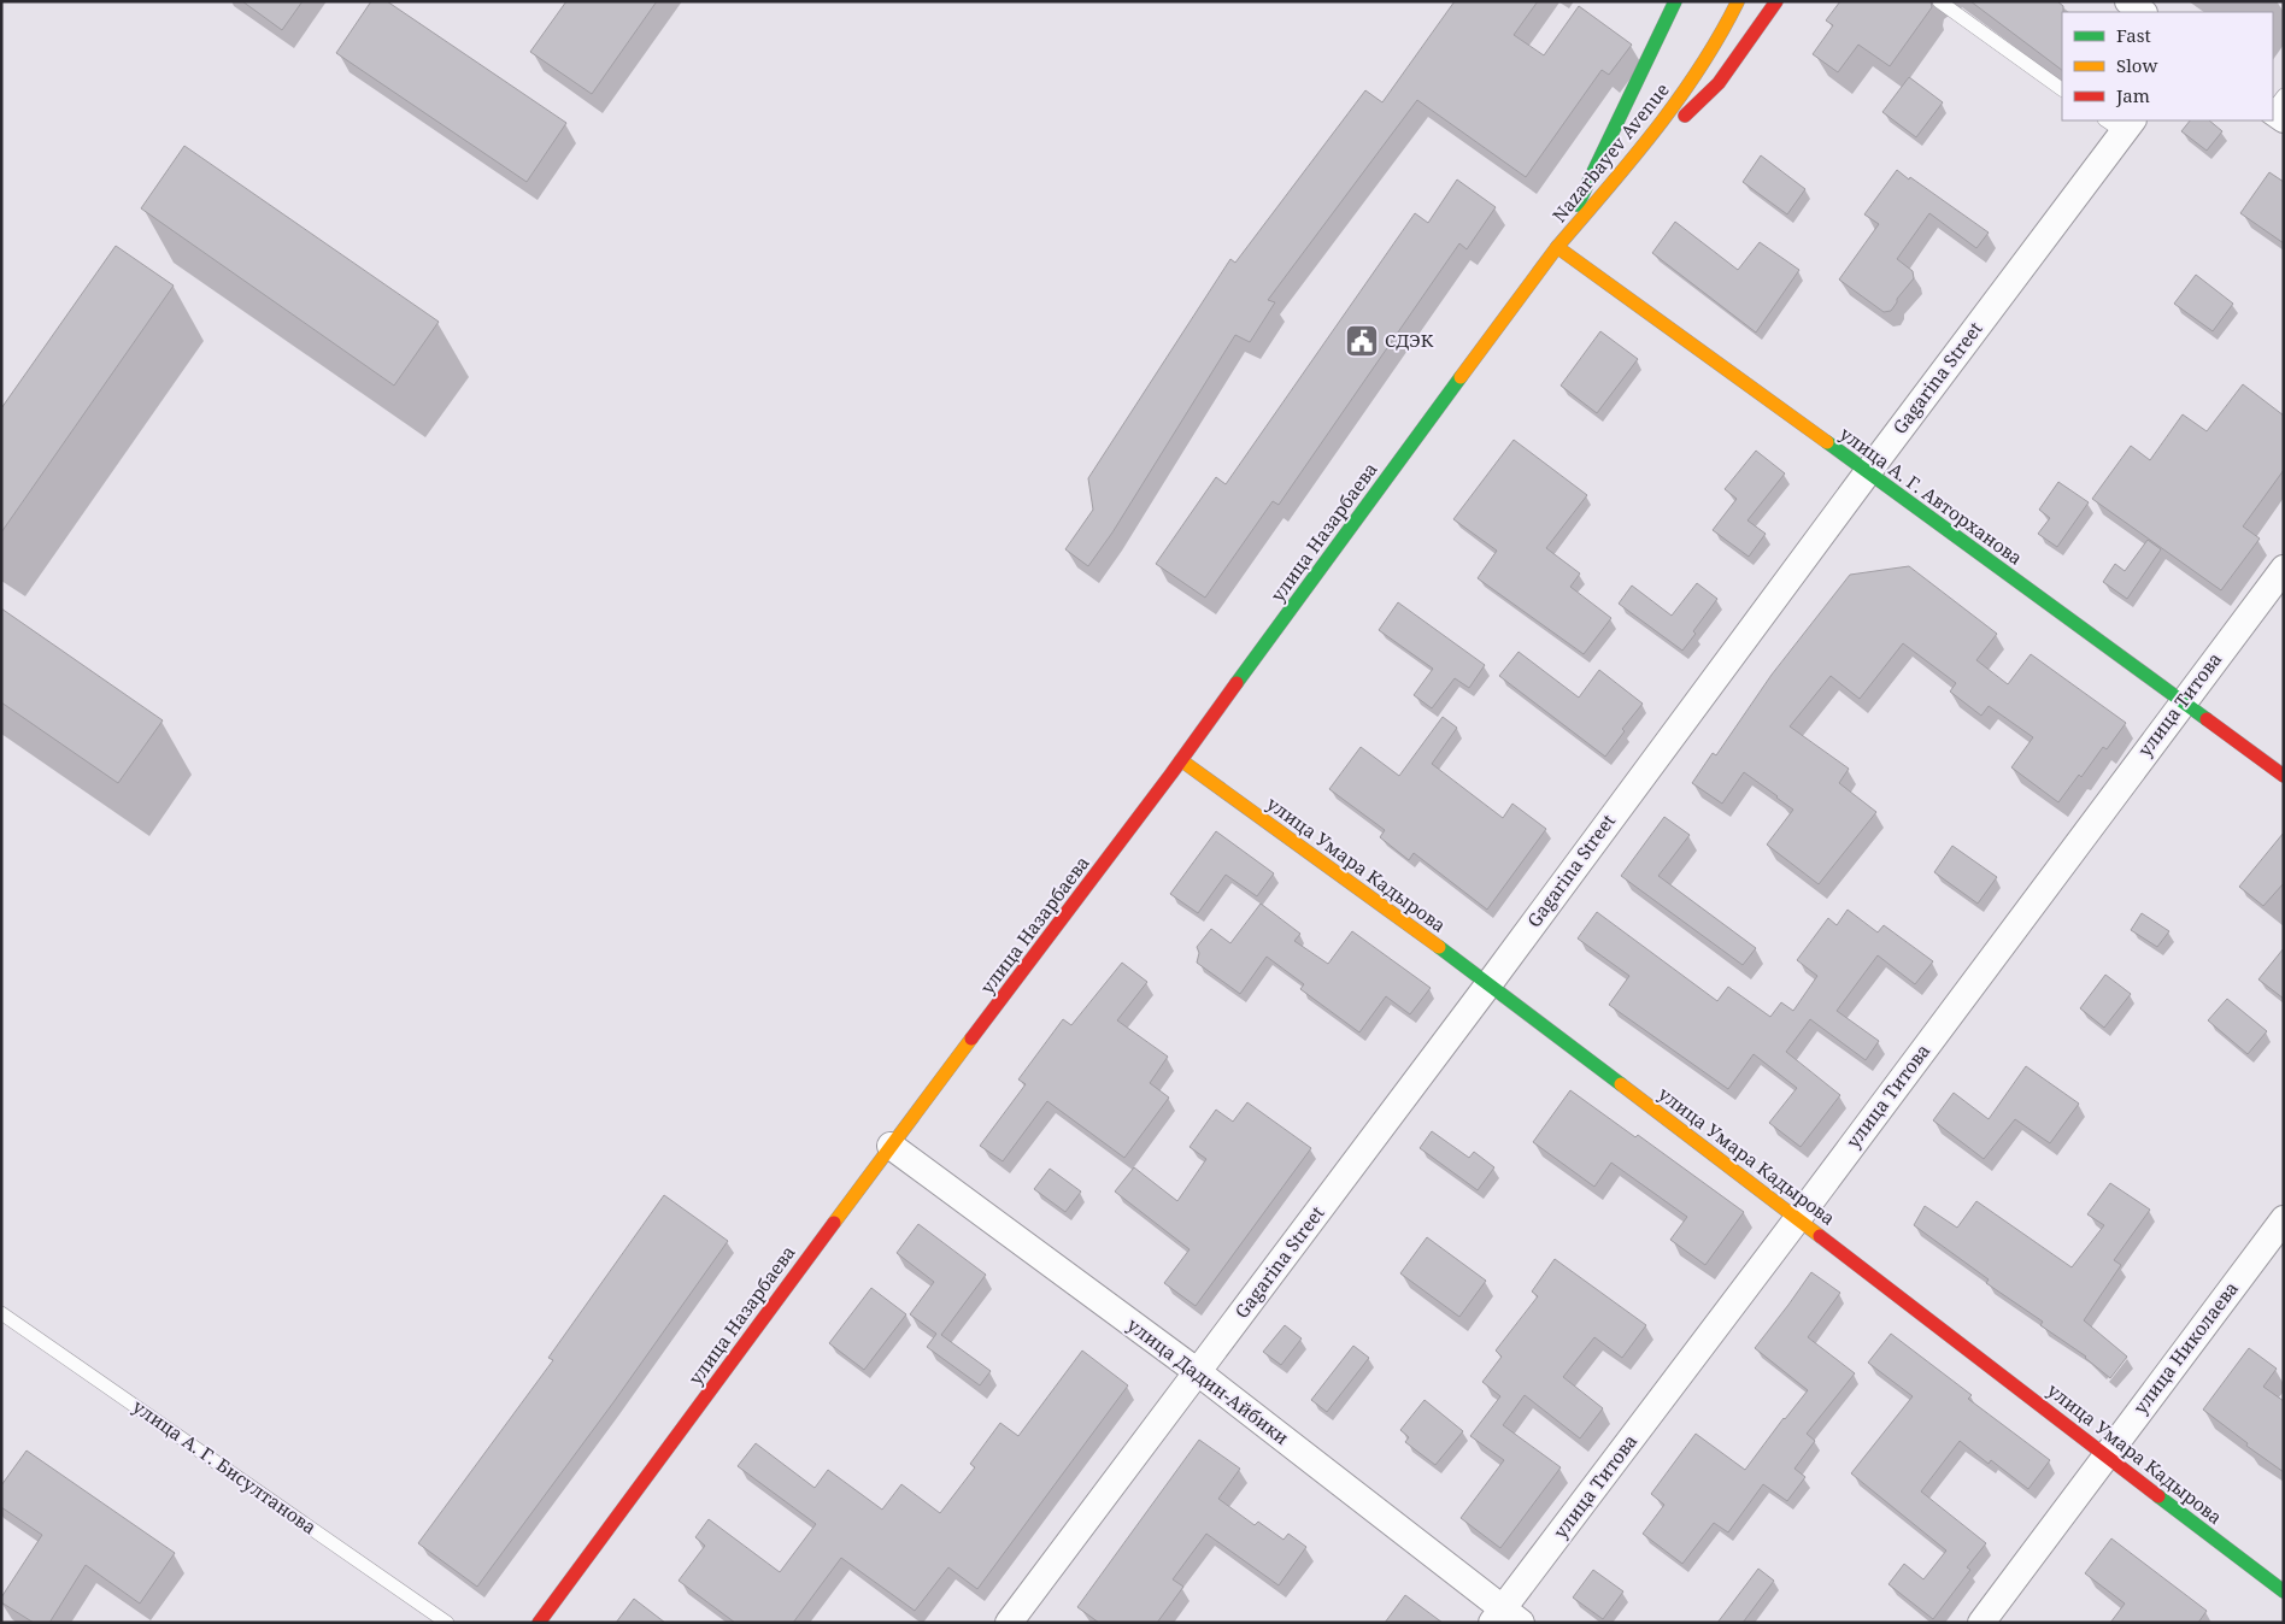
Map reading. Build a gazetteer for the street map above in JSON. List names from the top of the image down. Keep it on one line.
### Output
{"streets":{"main road":["Nazarbayev Avenue","улица А. Г. Авторханова","улица Назарбаева","улица Умара Кадырова"],"street":["Gagarina Street","улица Титова","улица Николаева","улица Дадин-Айбики"],"lane":["улица А. Г. Бисултанова"]},"crossings":[["Nazarbayev Avenue","улица А. Г. Авторханова"],["Nazarbayev Avenue","улица Назарбаева"],["Gagarina Street","улица А. Г. Авторханова"],["Gagarina Street","улица Умара Кадырова"],["Gagarina Street","улица Дадин-Айбики"],["улица А. Г. Авторханова","улица Назарбаева"],["улица А. Г. Авторханова","улица Титова"],["улица Назарбаева","улица Умара Кадырова"],["улица Назарбаева","улица Дадин-Айбики"],["улица Титова","улица Умара Кадырова"],["улица Титова","улица Дадин-Айбики"],["улица Умара Кадырова","улица Николаева"]],"places":{"public building":["СДЭК"]},"legend":["Fast","Slow","Jam"]}
